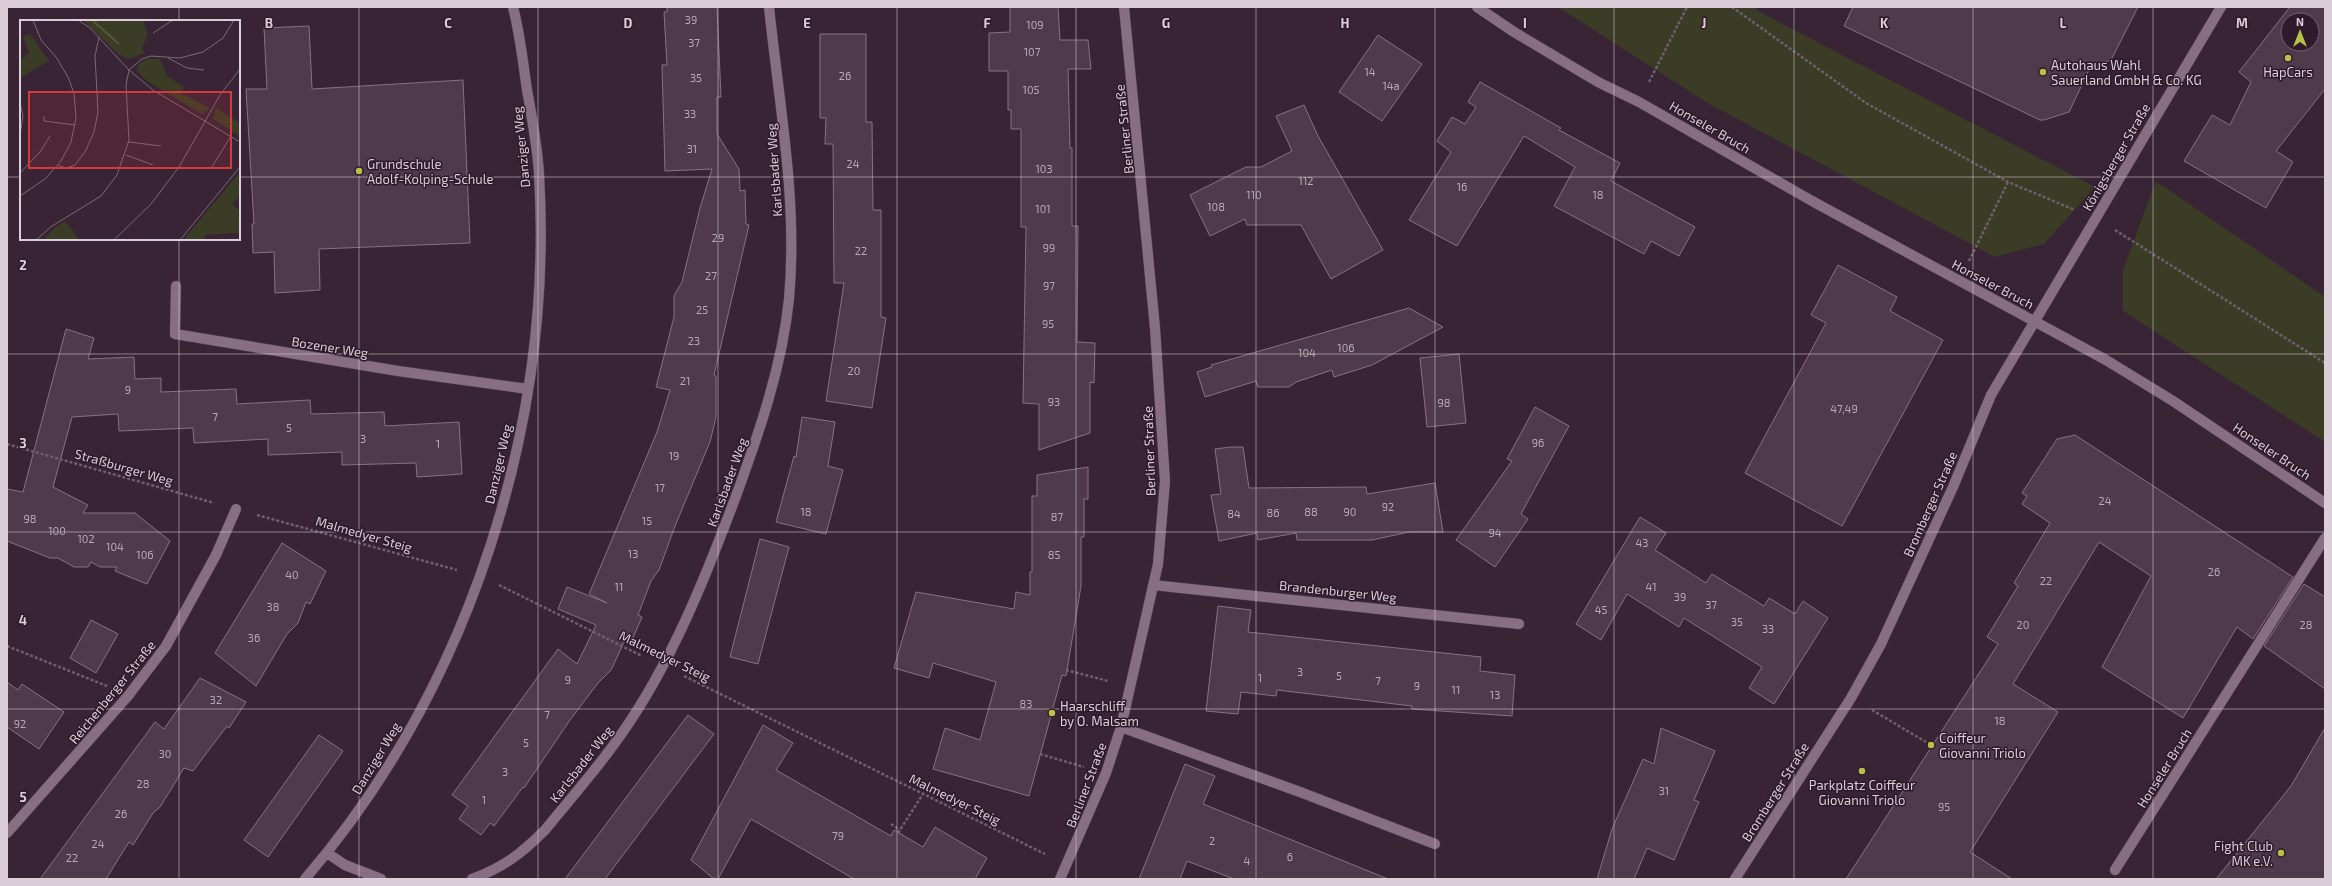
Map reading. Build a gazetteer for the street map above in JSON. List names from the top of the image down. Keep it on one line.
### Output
{"streets":{"street":["Honseler Bruch","Berliner Straße","Danziger Weg","Königsberger Straße","Karlsbader Weg","Bozener Weg","Bromberger Straße","Brandenburger Weg","Reichenberger Straße"],"path":["Straßburger Weg","Malmedyer Steig"]},"crossings":[["Honseler Bruch","Königsberger Straße"],["Honseler Bruch","Bromberger Straße"],["Berliner Straße","Malmedyer Steig"],["Berliner Straße","Brandenburger Weg"],["Danziger Weg","Bozener Weg"],["Danziger Weg","Malmedyer Steig"],["Königsberger Straße","Bromberger Straße"],["Karlsbader Weg","Malmedyer Steig"],["Straßburger Weg","Malmedyer Steig"],["Straßburger Weg","Reichenberger Straße"],["Malmedyer Steig","Reichenberger Straße"]],"places":["HapCars","Autohaus Wahl Sauerland GmbH & Co. KG","Grundschule Adolf-Kolping-Schule","Haarschliff by O. Malsam","Coiffeur Giovanni Triolo","Parkplatz Coiffeur Giovanni Triolo","Fight Club MK e.V."],"house_numbers":["39","109","37","107","14","26","35","14a","105","33","31","24","103","112","16","110","18","108","101","29","99","22","27","97","25","95","23","106","104","20","21","9","93","98","47,49","7","5","3","96","1","19","17","24","92","18","88","90","86","84","87","98","15","100","94","102","43","104","13","106","85","26","40","22","11","41","39","37","38","45","35","20","28","33","36","3","5","1","9","7","9","11","13","32","83","7","18","92","5","30","3","28","31","1","95","26","79","2","24","6","22","4"],"north":"top","grid":{"columns":["B","C","D","E","F","G","H","I","J","K","L","M"],"rows":["2","3","4","5"]}}
